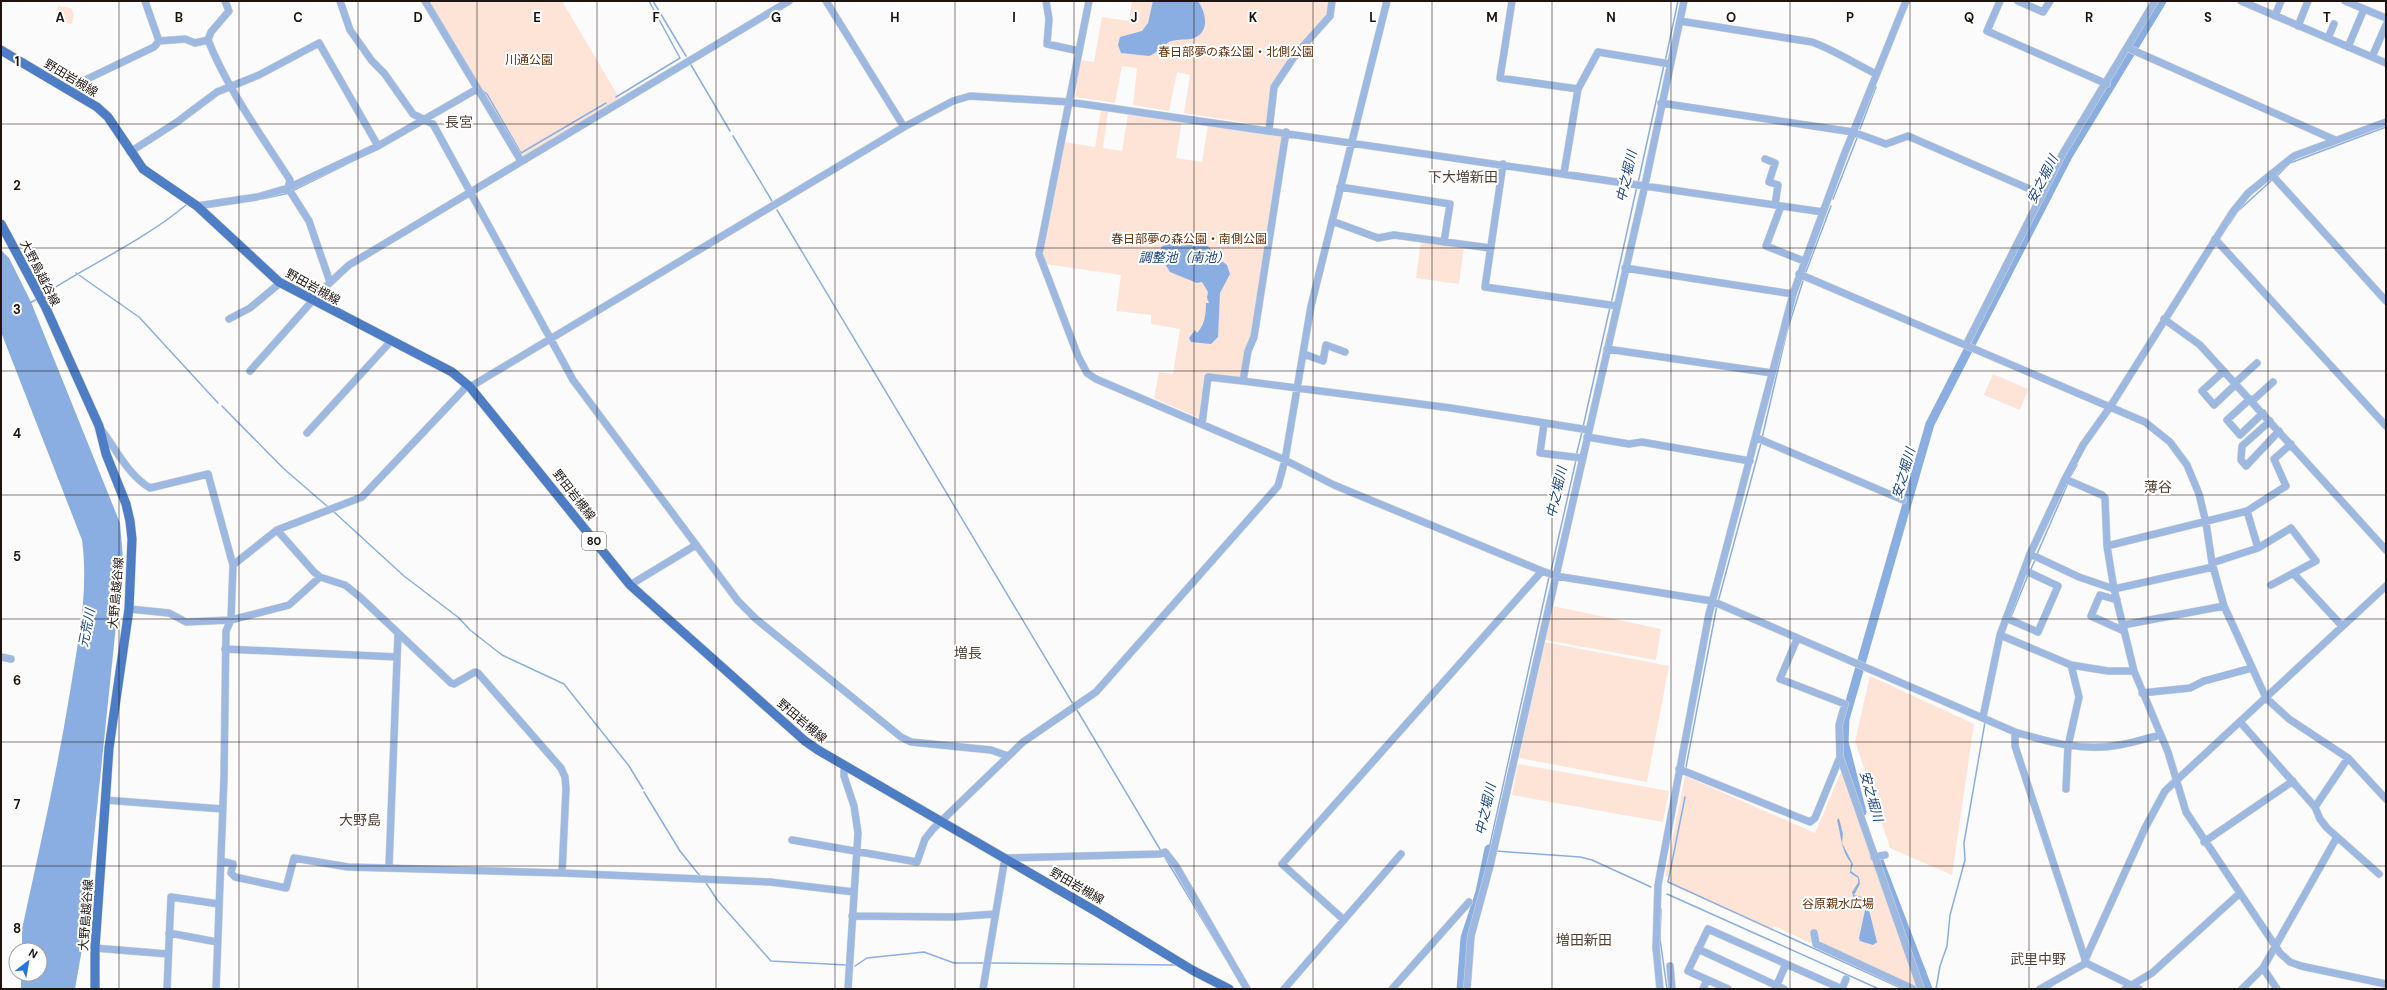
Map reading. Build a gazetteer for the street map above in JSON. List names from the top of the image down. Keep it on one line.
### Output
{"streets":{"main road":["野田岩槻線","大野島越谷線","80"]},"districts":["長宮","下大増新田","薄谷","増長","大野島","増田新田","武里中野"],"water":["中之堀川","安之堀川","調整池（南池）","元荒川"],"parks":["春日部夢の森公園・北側公園","川通公園","春日部夢の森公園・南側公園","谷原親水広場"],"north":"top right","grid":{"columns":["A","B","C","D","E","F","G","H","I","J","K","L","M","N","O","P","Q","R","S","T"],"rows":["1","2","3","4","5","6","7","8"]}}
